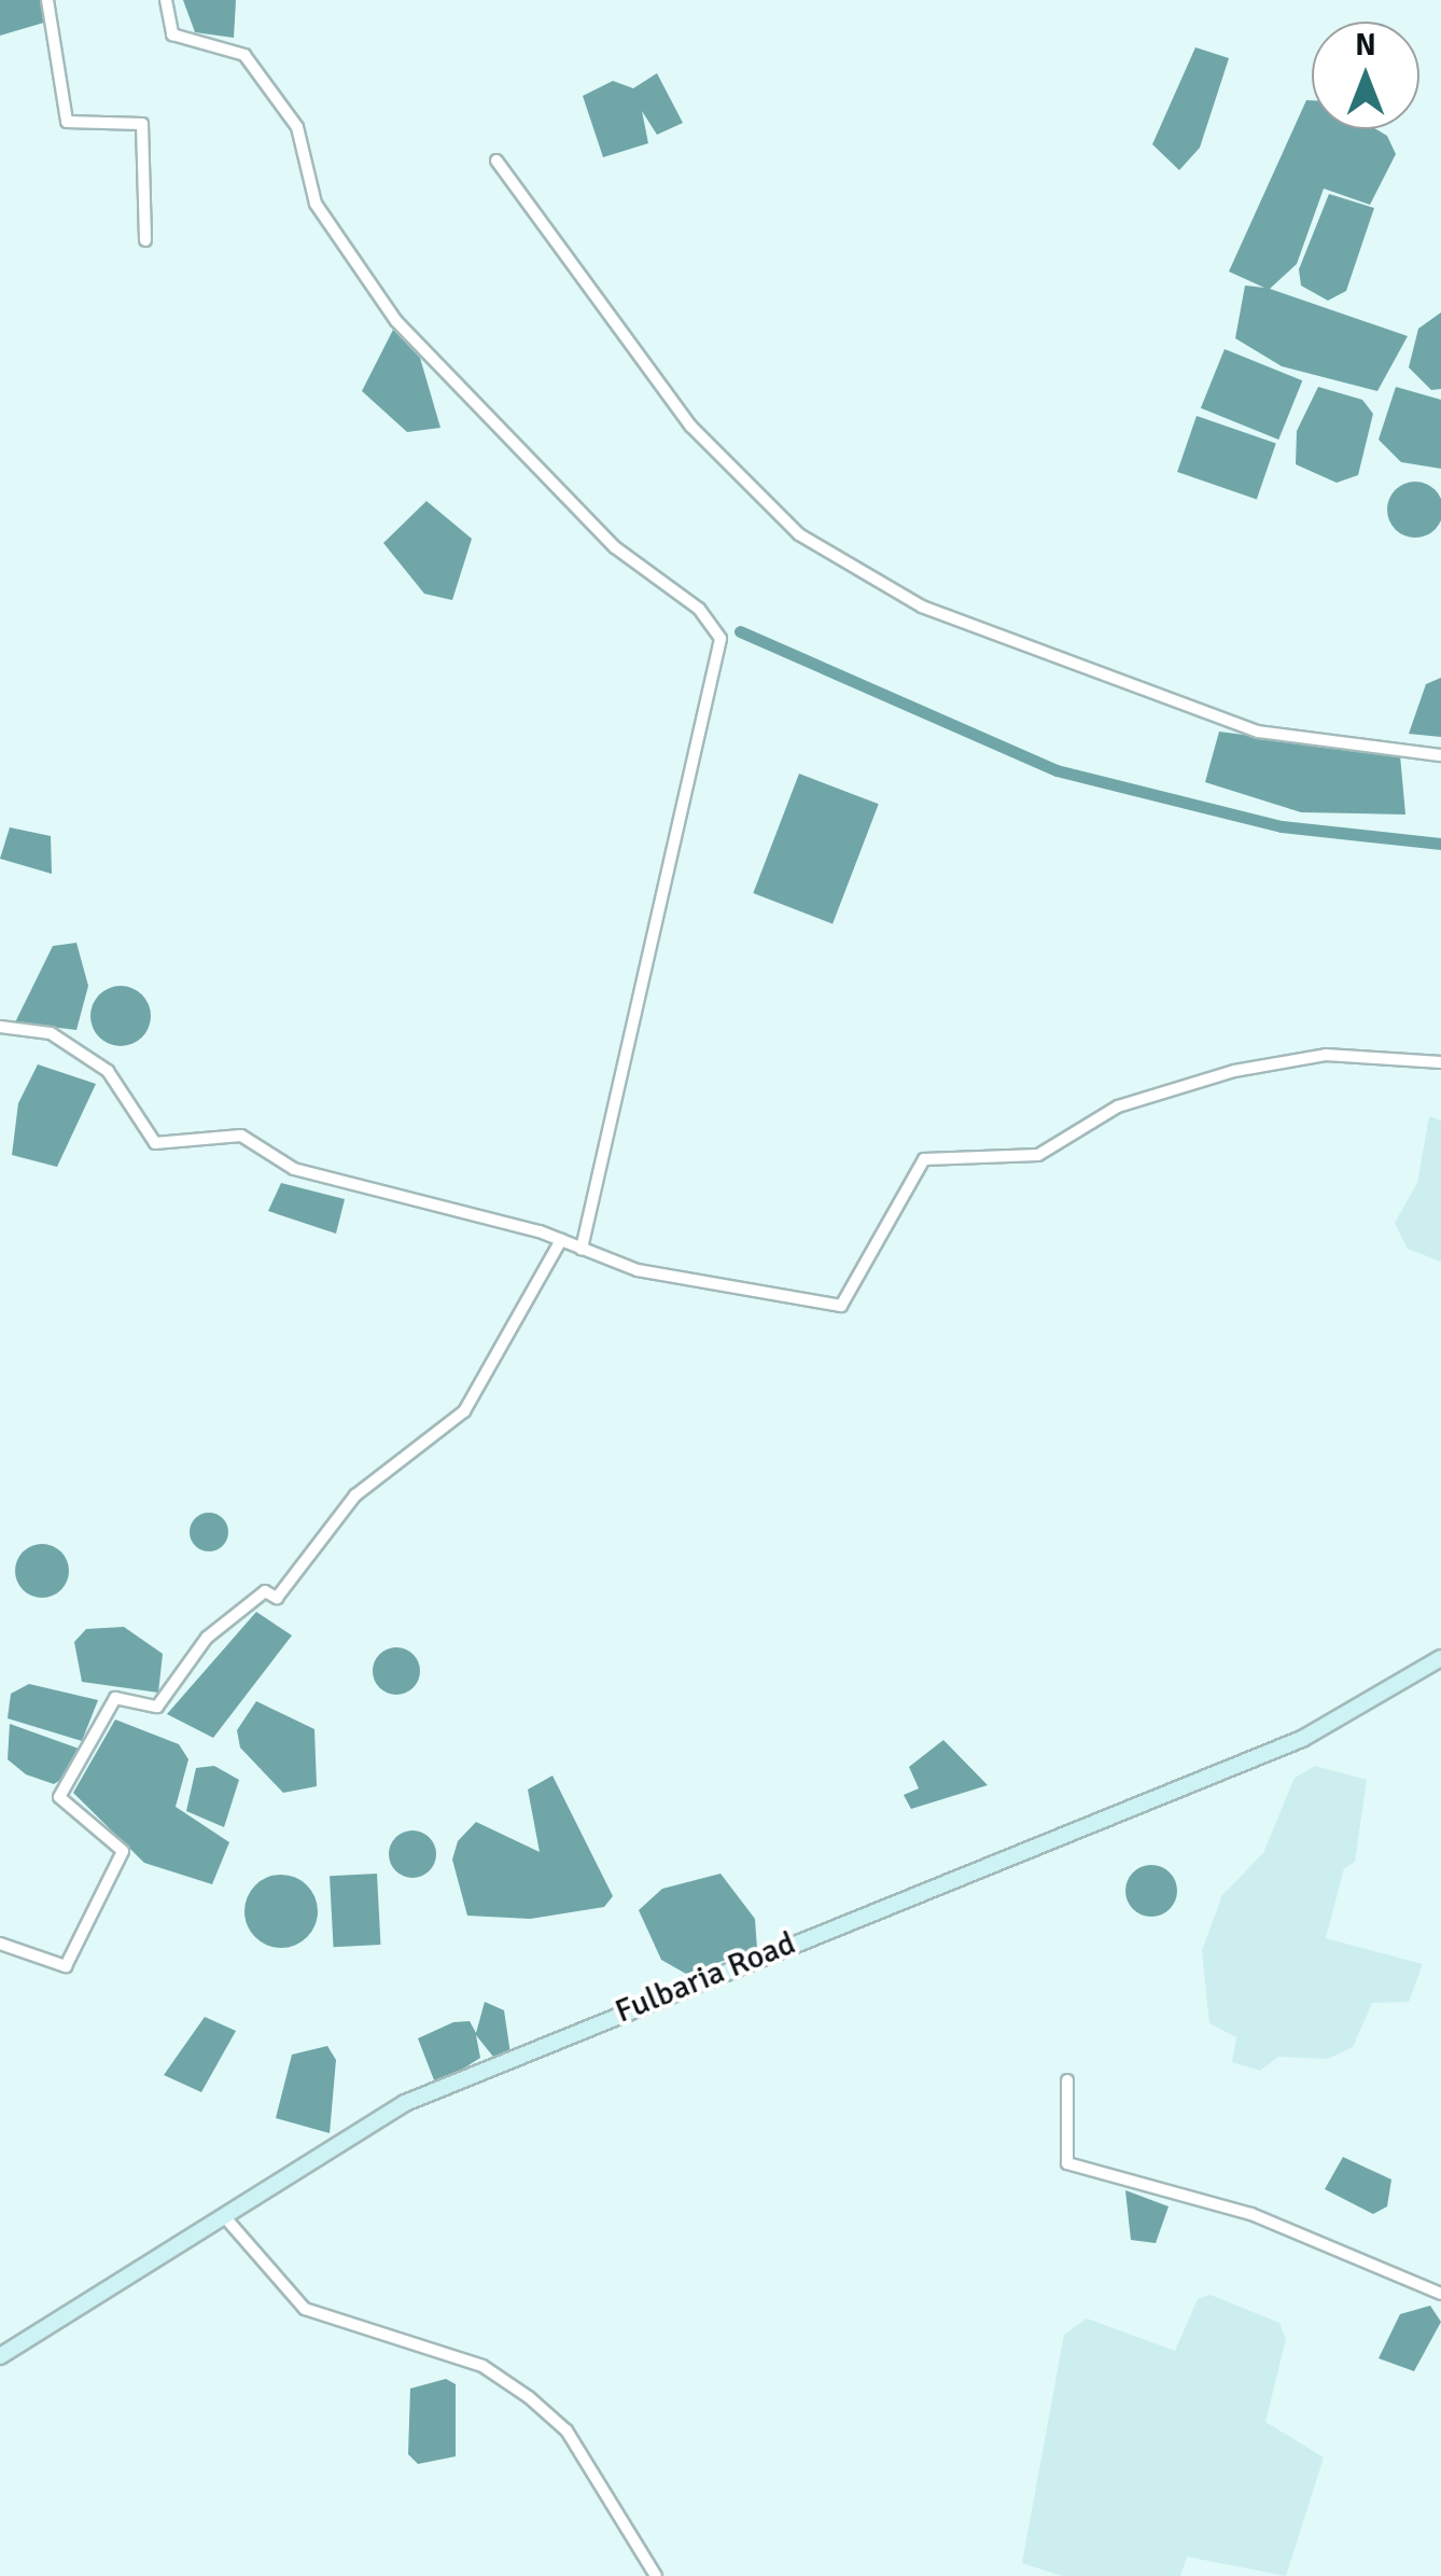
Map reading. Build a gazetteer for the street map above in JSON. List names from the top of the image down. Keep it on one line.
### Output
{"streets":{"main road":["Fulbaria Road"]},"north":"top"}
